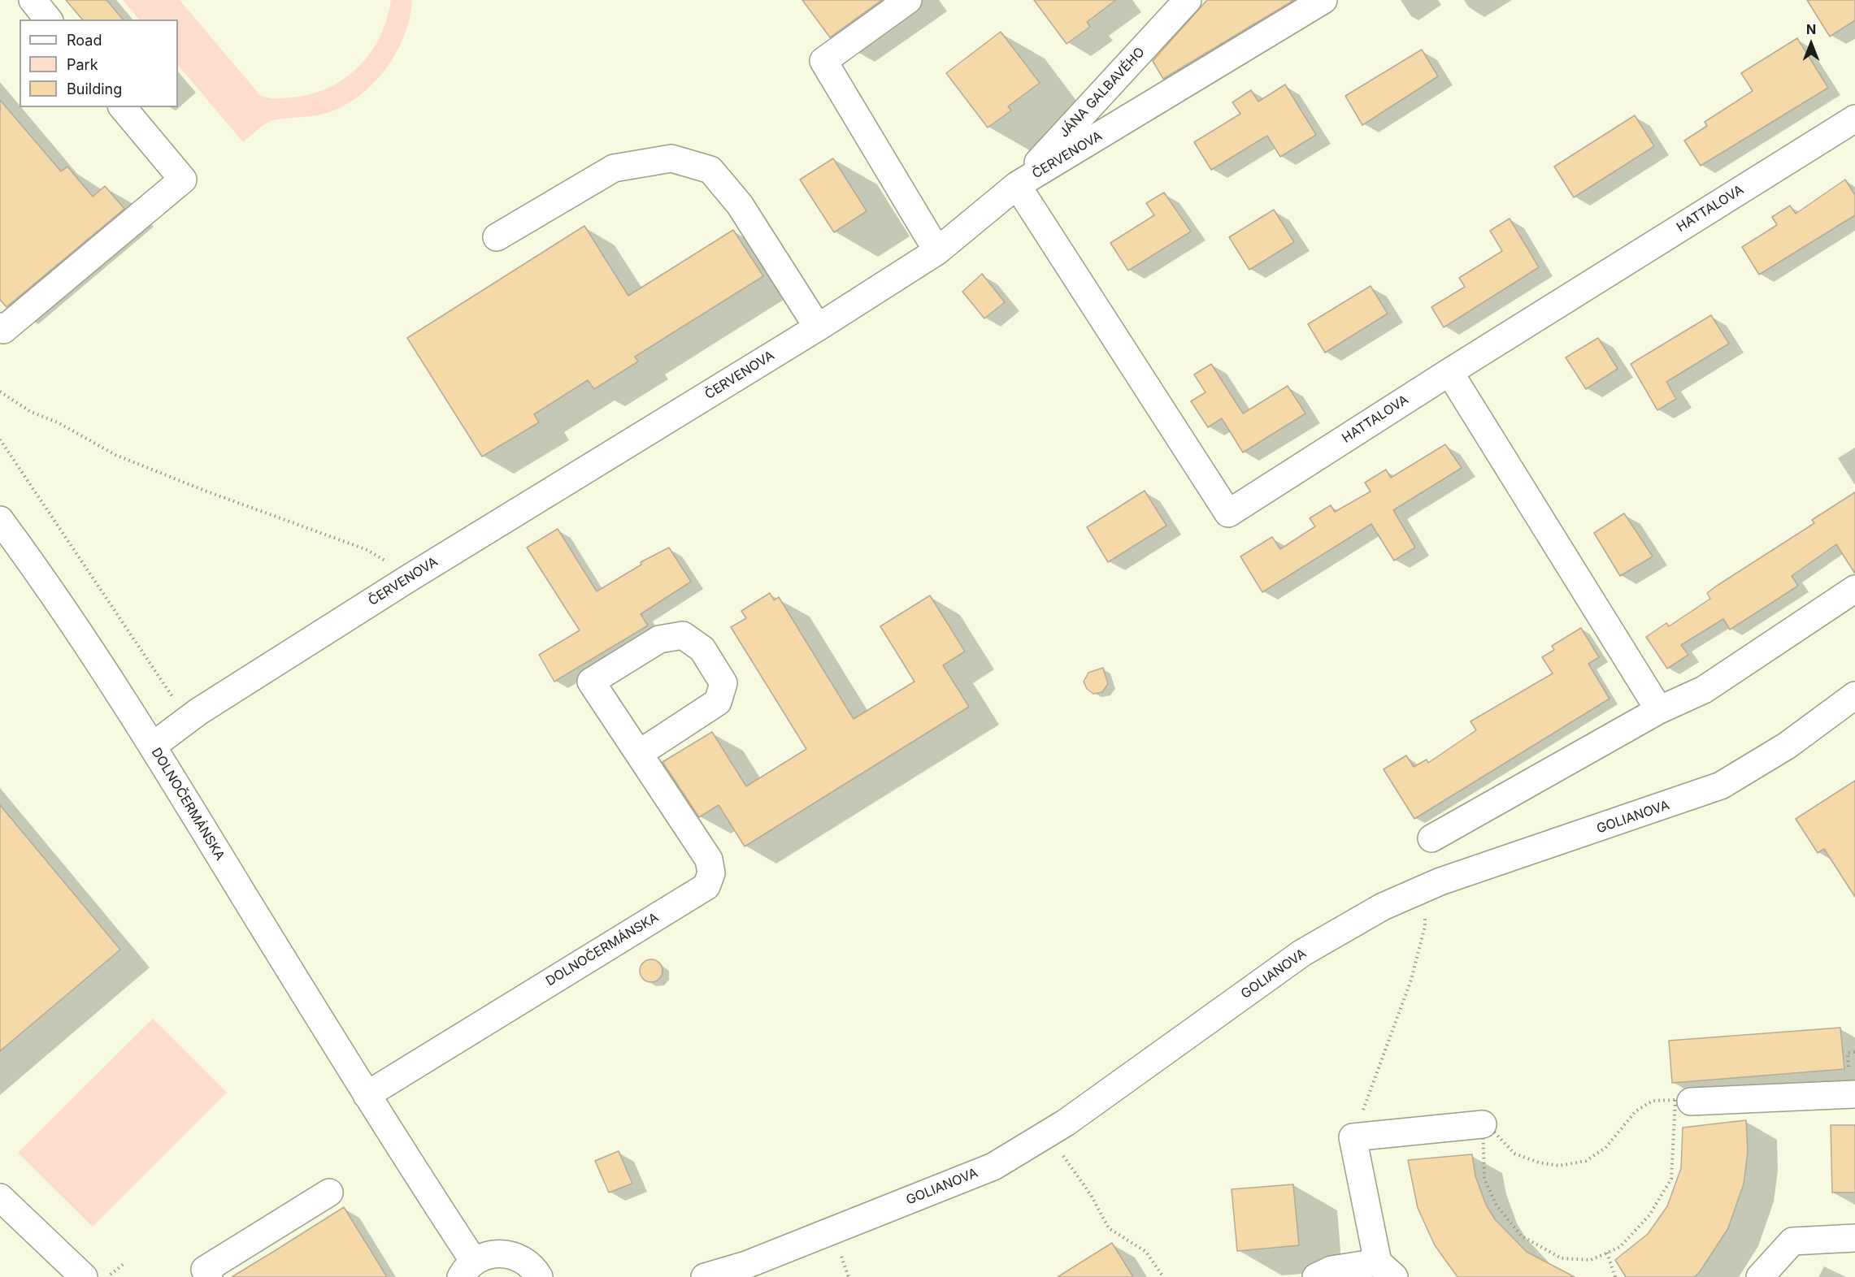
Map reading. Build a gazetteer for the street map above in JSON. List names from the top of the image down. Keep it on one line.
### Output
{"streets":{"street":["JÁNA GALBAVÉHO","ČERVENOVA","HATTALOVA","DOLNOČERMÁNSKA","GOLIANOVA"]},"crossings":[["JÁNA GALBAVÉHO","ČERVENOVA"],["JÁNA GALBAVÉHO","HATTALOVA"],["ČERVENOVA","HATTALOVA"],["ČERVENOVA","DOLNOČERMÁNSKA"]],"legend":["Road","Park","Building"],"north":"top"}
